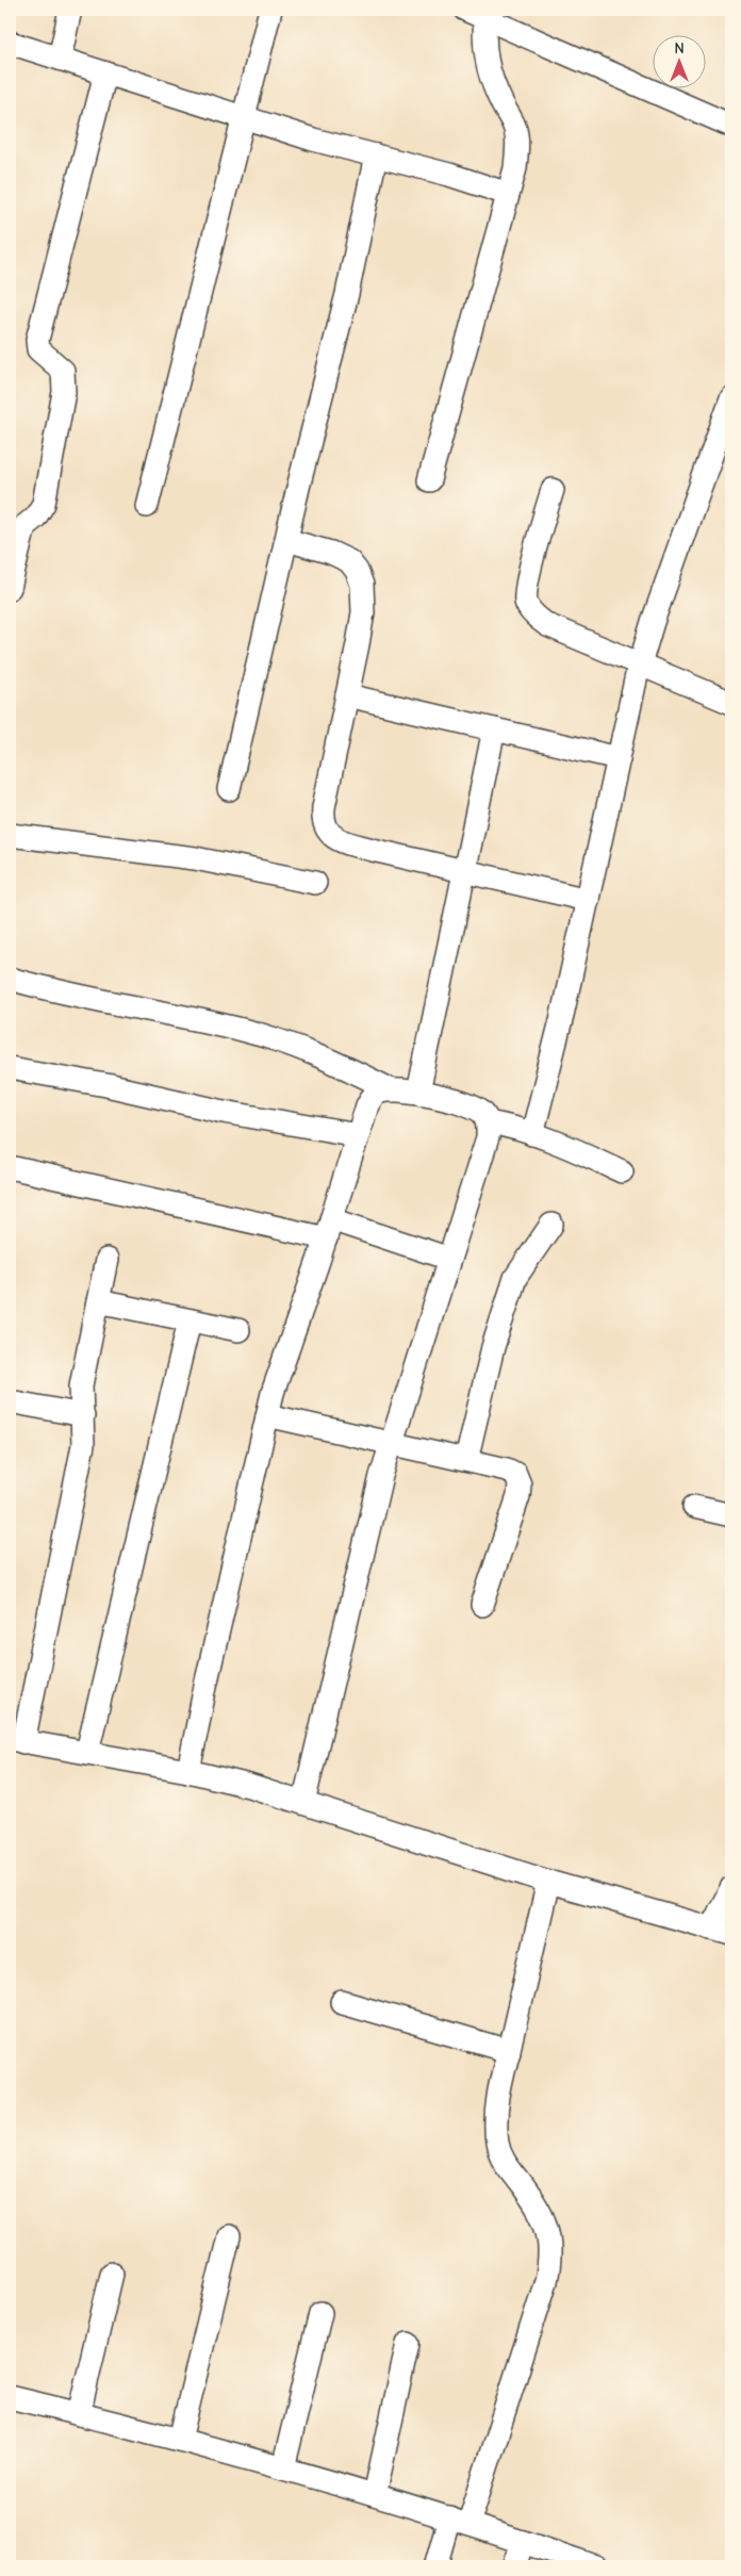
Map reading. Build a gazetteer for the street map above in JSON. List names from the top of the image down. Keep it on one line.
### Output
{"north":"top"}
